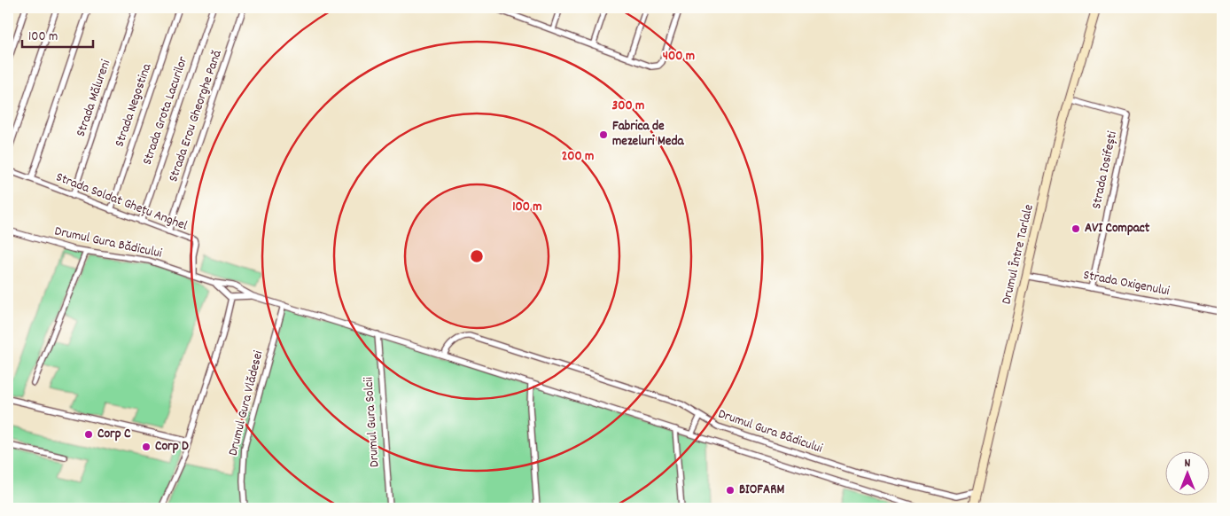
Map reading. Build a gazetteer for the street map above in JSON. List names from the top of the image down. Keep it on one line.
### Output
{"streets":{"main road":["Drumul Între Tarlale"],"street":["Strada Mălureni","Strada Negostina","Strada Grota Lacurilor","Strada Erou Gheorghe Pană","Strada Iosifești","Strada Soldat Ghețu Anghel","Drumul Gura Bădicului","Strada Oxigenului","Drumul Gura Vlădesei","Drumul Gura Solcii"]},"crossings":[["Strada Mălureni","Strada Soldat Ghețu Anghel"],["Strada Negostina","Strada Soldat Ghețu Anghel"],["Strada Grota Lacurilor","Strada Soldat Ghețu Anghel"],["Strada Erou Gheorghe Pană","Strada Soldat Ghețu Anghel"],["Strada Iosifești","Drumul Între Tarlale"],["Strada Iosifești","Strada Oxigenului"],["Strada Soldat Ghețu Anghel","Drumul Gura Bădicului"],["Drumul Gura Bădicului","Drumul Între Tarlale"],["Drumul Gura Bădicului","Drumul Gura Vlădesei"],["Drumul Gura Bădicului","Drumul Gura Solcii"],["Drumul Între Tarlale","Strada Oxigenului"]],"places":["Fabrica de mezeluri Meda","AVI Compact","Corp C","Corp D","BIOFARM"],"scale_bar":"100 m","north":"top","rings":["400 m","300 m","200 m","100 m"]}
